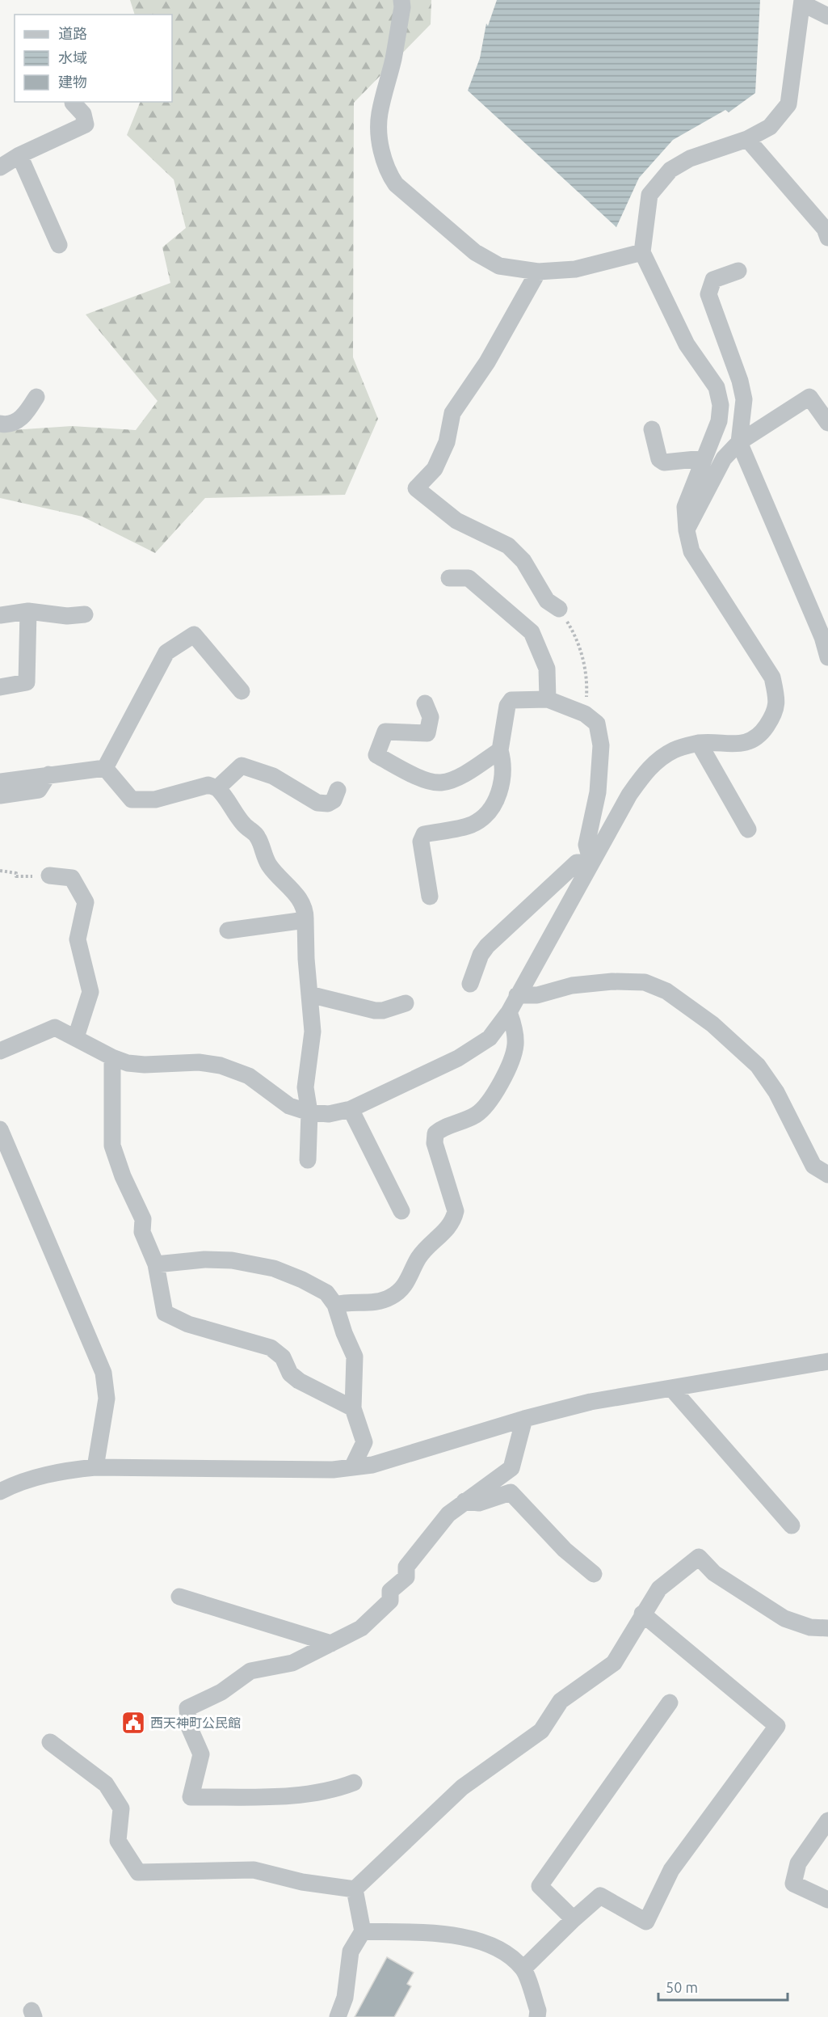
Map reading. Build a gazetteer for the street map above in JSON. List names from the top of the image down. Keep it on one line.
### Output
{"places":{"public building":["西天神町公民館"]},"legend":["道路","水域","建物"],"scale_bar":"50 m"}
